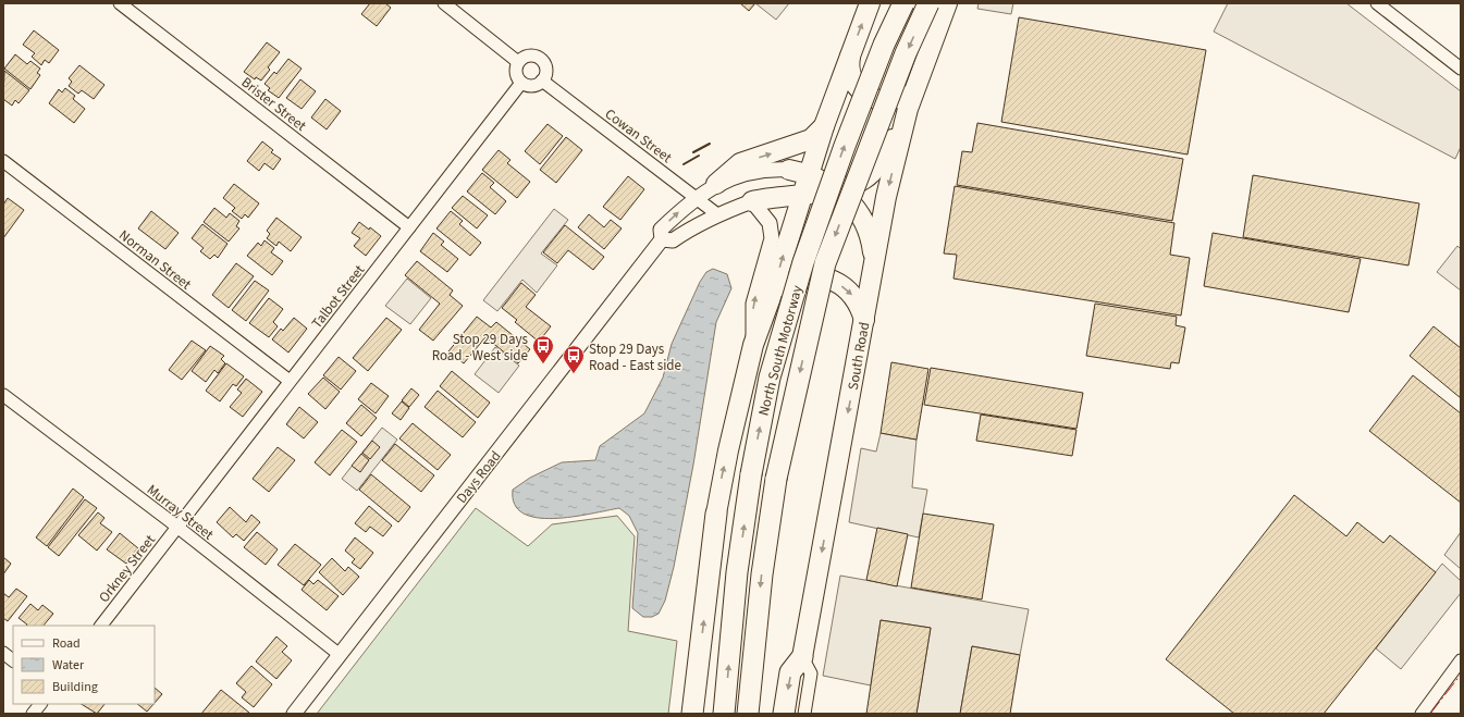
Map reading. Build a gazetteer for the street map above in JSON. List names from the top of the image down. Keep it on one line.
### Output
{"streets":{"highway":["North South Motorway","South Road"],"street":["Brister Street","Cowan Street","Norman Street","Talbot Street","Days Road","Murray Street","Orkney Street"]},"crossings":[["Brister Street","Talbot Street"],["Cowan Street","Talbot Street"],["Cowan Street","Days Road"],["Norman Street","Talbot Street"],["Talbot Street","Murray Street"],["Talbot Street","Orkney Street"],["Days Road","Murray Street"],["Murray Street","Orkney Street"]],"places":{"bus stop":["Stop 29 Days Road - West side","Stop 29 Days Road - East side"]},"legend":["Road","Water","Building"]}
